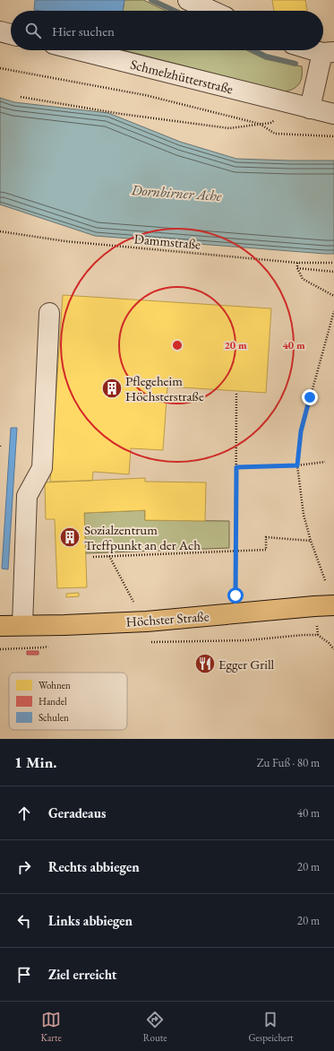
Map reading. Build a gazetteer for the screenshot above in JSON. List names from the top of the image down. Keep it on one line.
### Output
{"streets":{"main road":["Höchster Straße"],"street":["Schmelzhütterstraße"],"path":["Dammstraße"]},"water":["Dornbirner Ache"],"places":{"building":["Pflegeheim Höchsterstraße","Sozialzentrum Treffpunkt an der Ach"],"restaurant":["Egger Grill"]},"legend":["Wohnen","Handel","Schulen"],"page":{"search":"Hier suchen","heading":["1 Min.","Zu Fuß · 80 m"],"list":[["Geradeaus","40 m"],["Rechts abbiegen","20 m"],["Links abbiegen","20 m"],"Ziel erreicht"],"nav":["Karte","Route","Gespeichert"]},"rings":["20 m","40 m"]}
